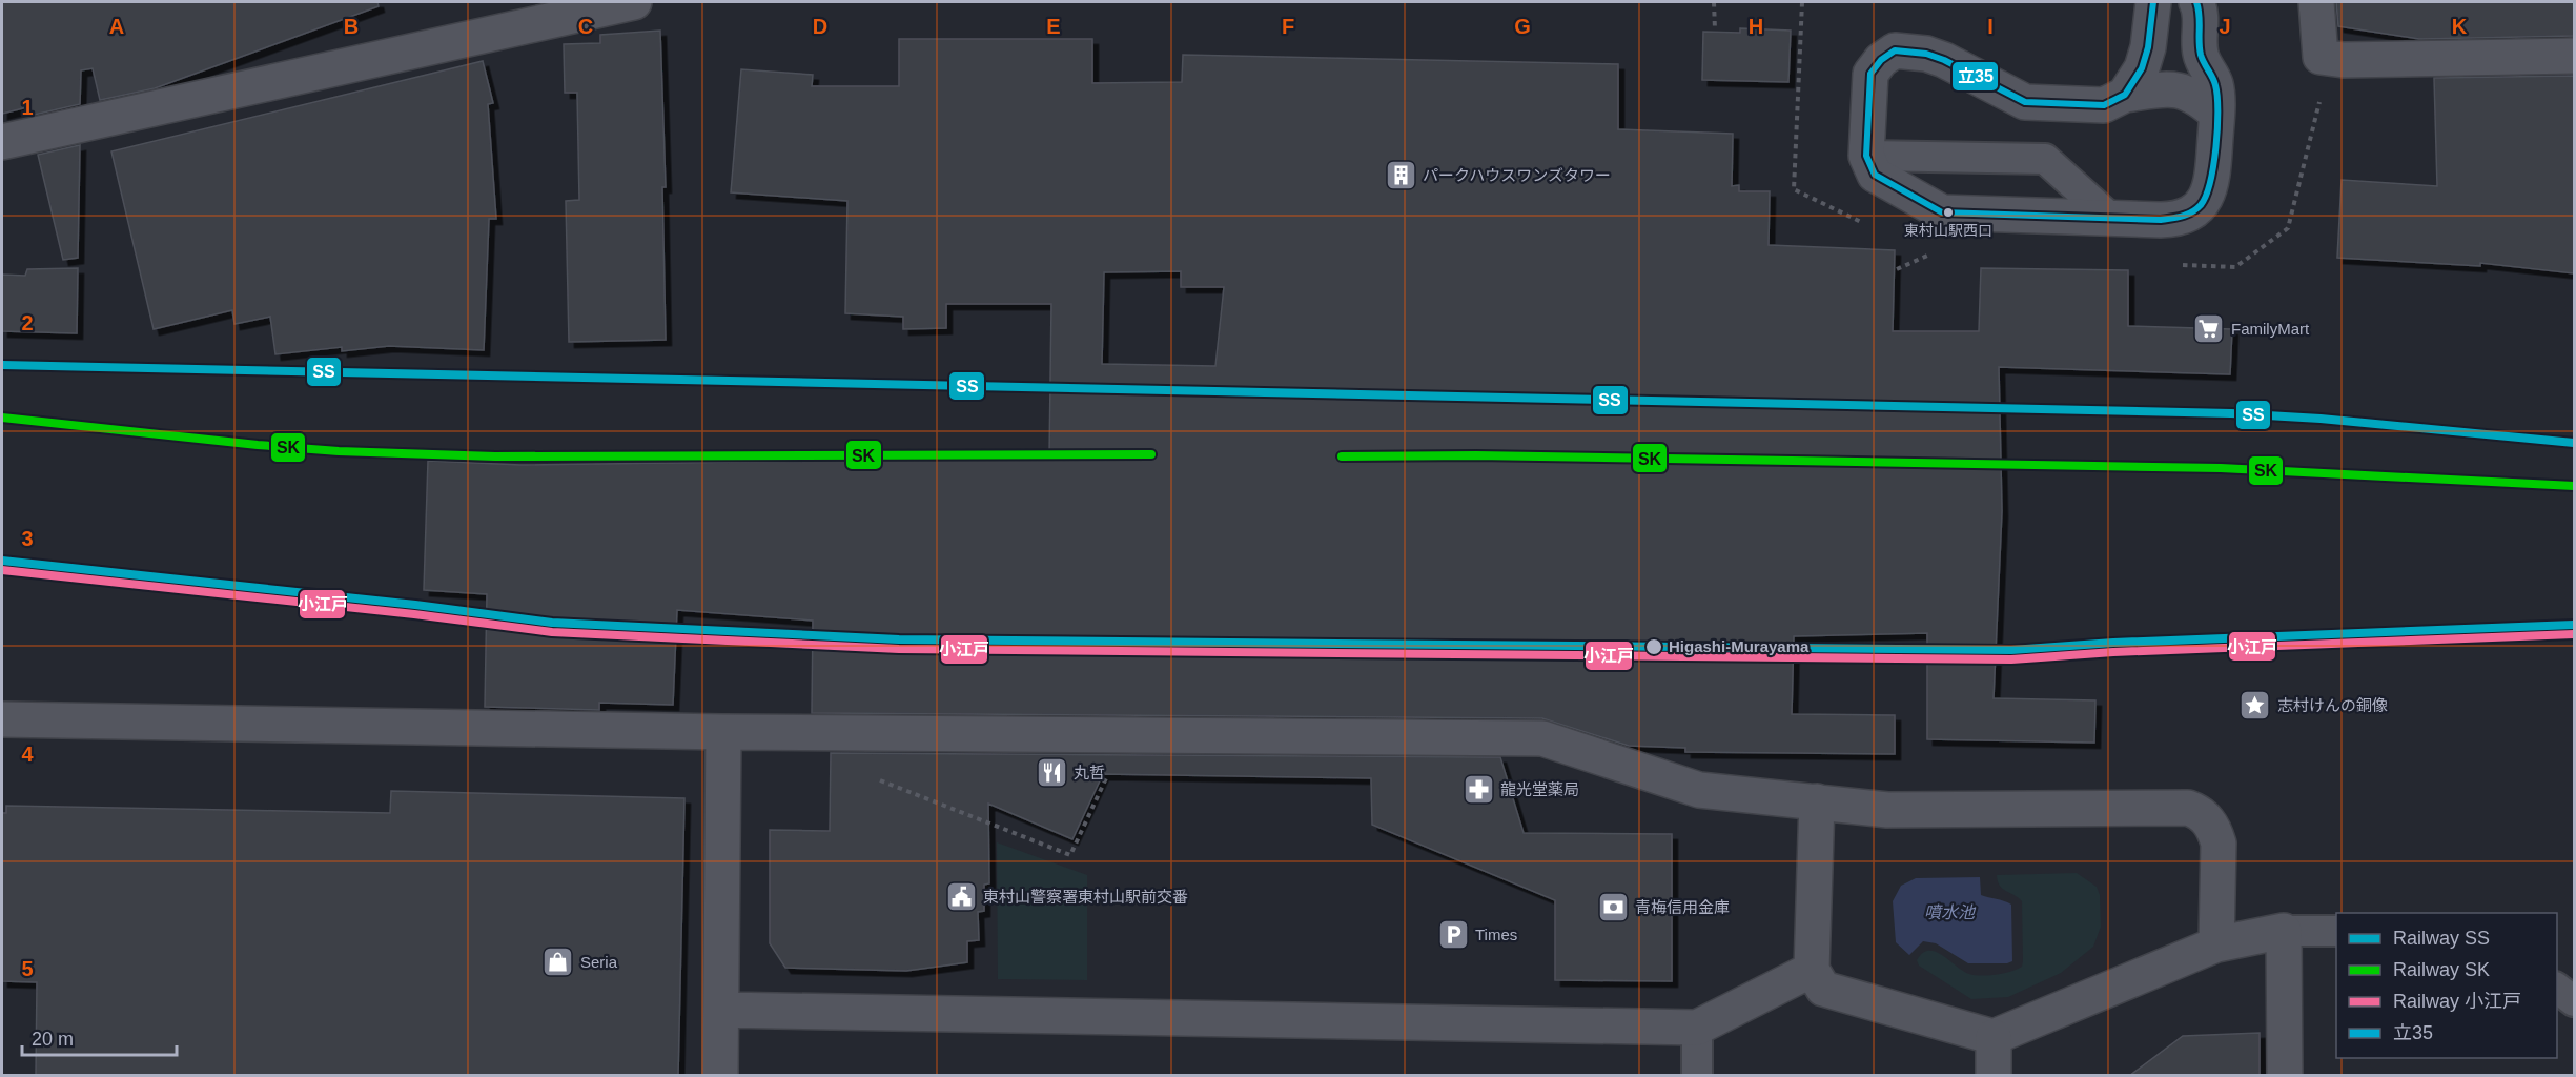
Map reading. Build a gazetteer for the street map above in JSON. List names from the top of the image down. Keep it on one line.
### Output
{"water":["噴水池"],"places":{"building":["パークハウスワンズタワー"],"other":["東村山駅西口","Higashi-Murayama"],"supermarket":["FamilyMart"],"place":["志村けんの銅像"],"restaurant":["丸哲"],"pharmacy":["龍光堂薬局"],"public building":["東村山警察署東村山駅前交番"],"bank":["青梅信用金庫"],"parking":["Times"],"shop":["Seria"]},"lines":["transit line 立35","rail line SS","rail line SK","rail line 小江戸"],"legend":["Railway SS","Railway SK","Railway 小江戸","立35"],"scale_bar":"20 m","grid":{"columns":["A","B","C","D","E","F","G","H","I","J","K"],"rows":["1","2","3","4","5"]}}
